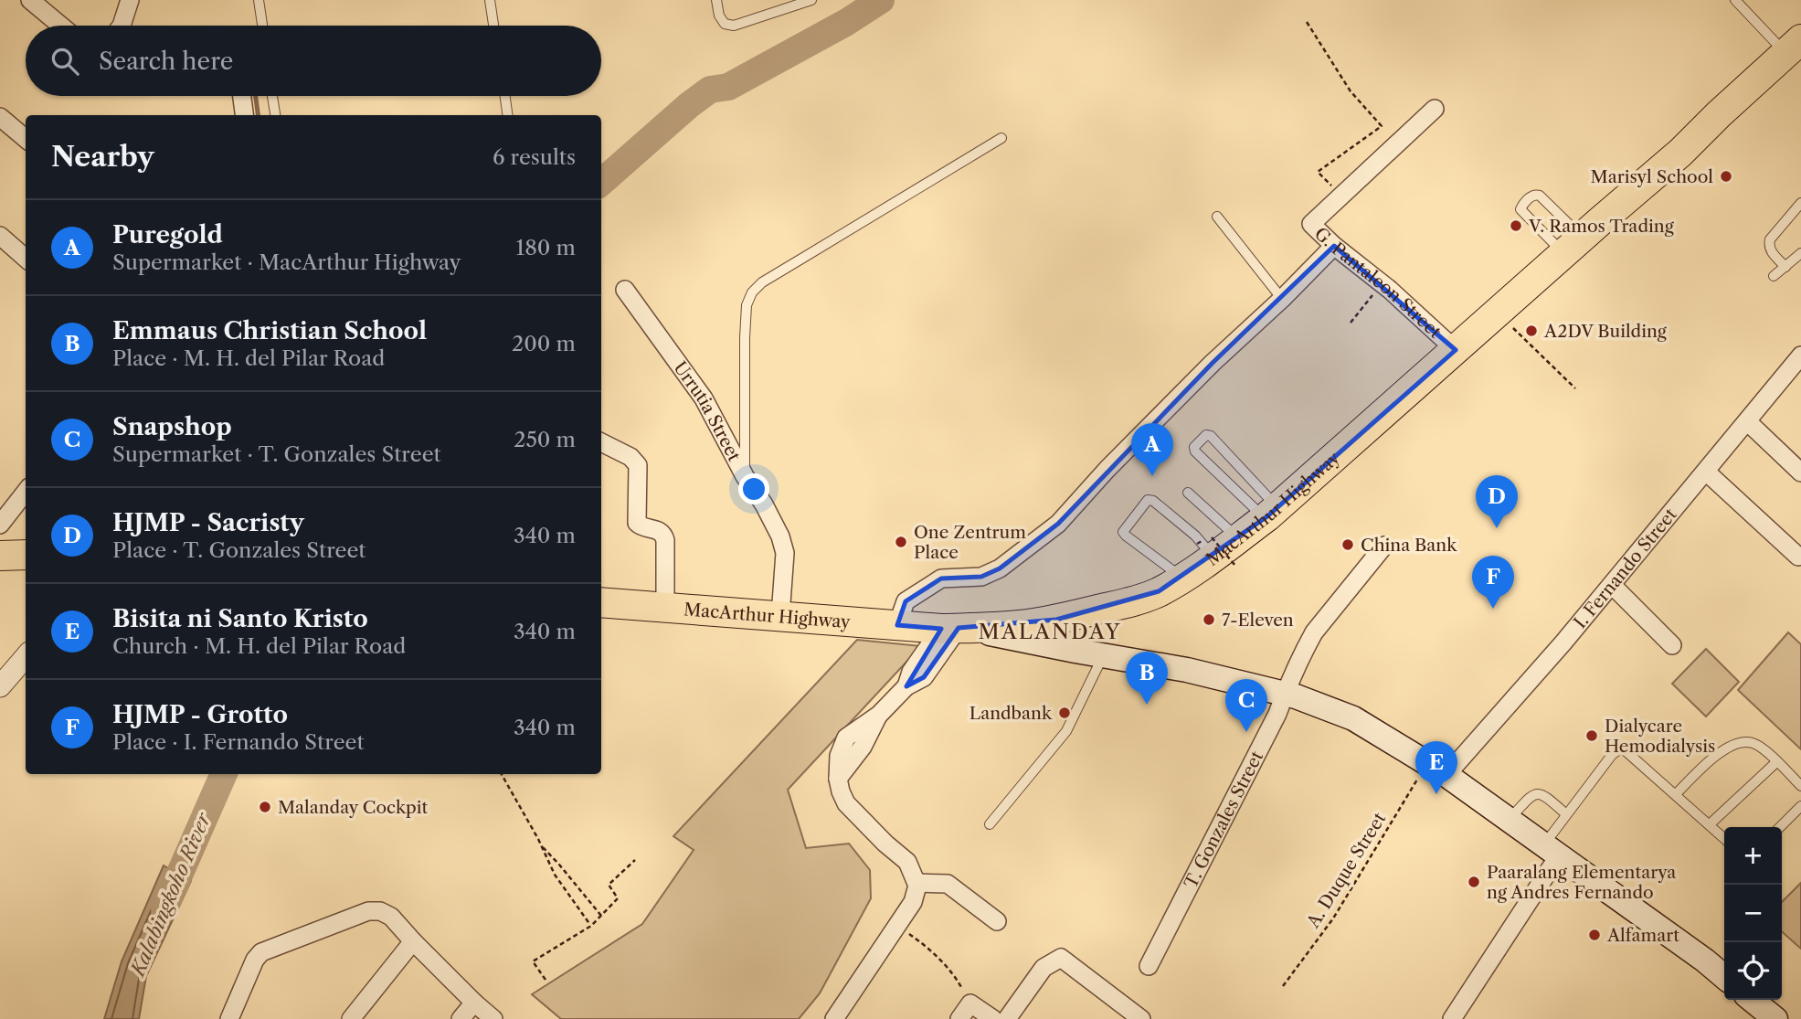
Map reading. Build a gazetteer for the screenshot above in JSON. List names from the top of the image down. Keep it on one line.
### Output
{"streets":{"highway":["MacArthur Highway"],"street":["G. Pantaleon Street","Urrutia Street","I. Fernando Street","T. Gonzales Street"],"path":["A. Duque Street"]},"crossings":[["G. Pantaleon Street","MacArthur Highway"],["Urrutia Street","MacArthur Highway"],["I. Fernando Street","A. Duque Street"]],"districts":["MALANDAY"],"water":["Kalabingkoho River"],"places":["Marisyl School","V. Ramos Trading","A2DV Building","One Zentrum Place","China Bank","7-Eleven","Landbank","Dialycare Hemodialysis","Malanday Cockpit","Paaralang Elementarya ng Andres Fernando","Alfamart"],"page":{"search":"Search here","heading":["Nearby","6 results"],"list":[{"mark":"A","name":"Puregold","note":"Supermarket · MacArthur Highway","value":"180 m"},{"mark":"B","name":"Emmaus Christian School","note":"Place · M. H. del Pilar Road","value":"200 m"},{"mark":"C","name":"Snapshop","note":"Supermarket · T. Gonzales Street","value":"250 m"},{"mark":"D","name":"HJMP - Sacristy","note":"Place · T. Gonzales Street","value":"340 m"},{"mark":"E","name":"Bisita ni Santo Kristo","note":"Church · M. H. del Pilar Road","value":"340 m"},{"mark":"F","name":"HJMP - Grotto","note":"Place · I. Fernando Street","value":"340 m"}],"pins":["A","D","F","B","C","E"],"map_buttons":["+","−"]}}
